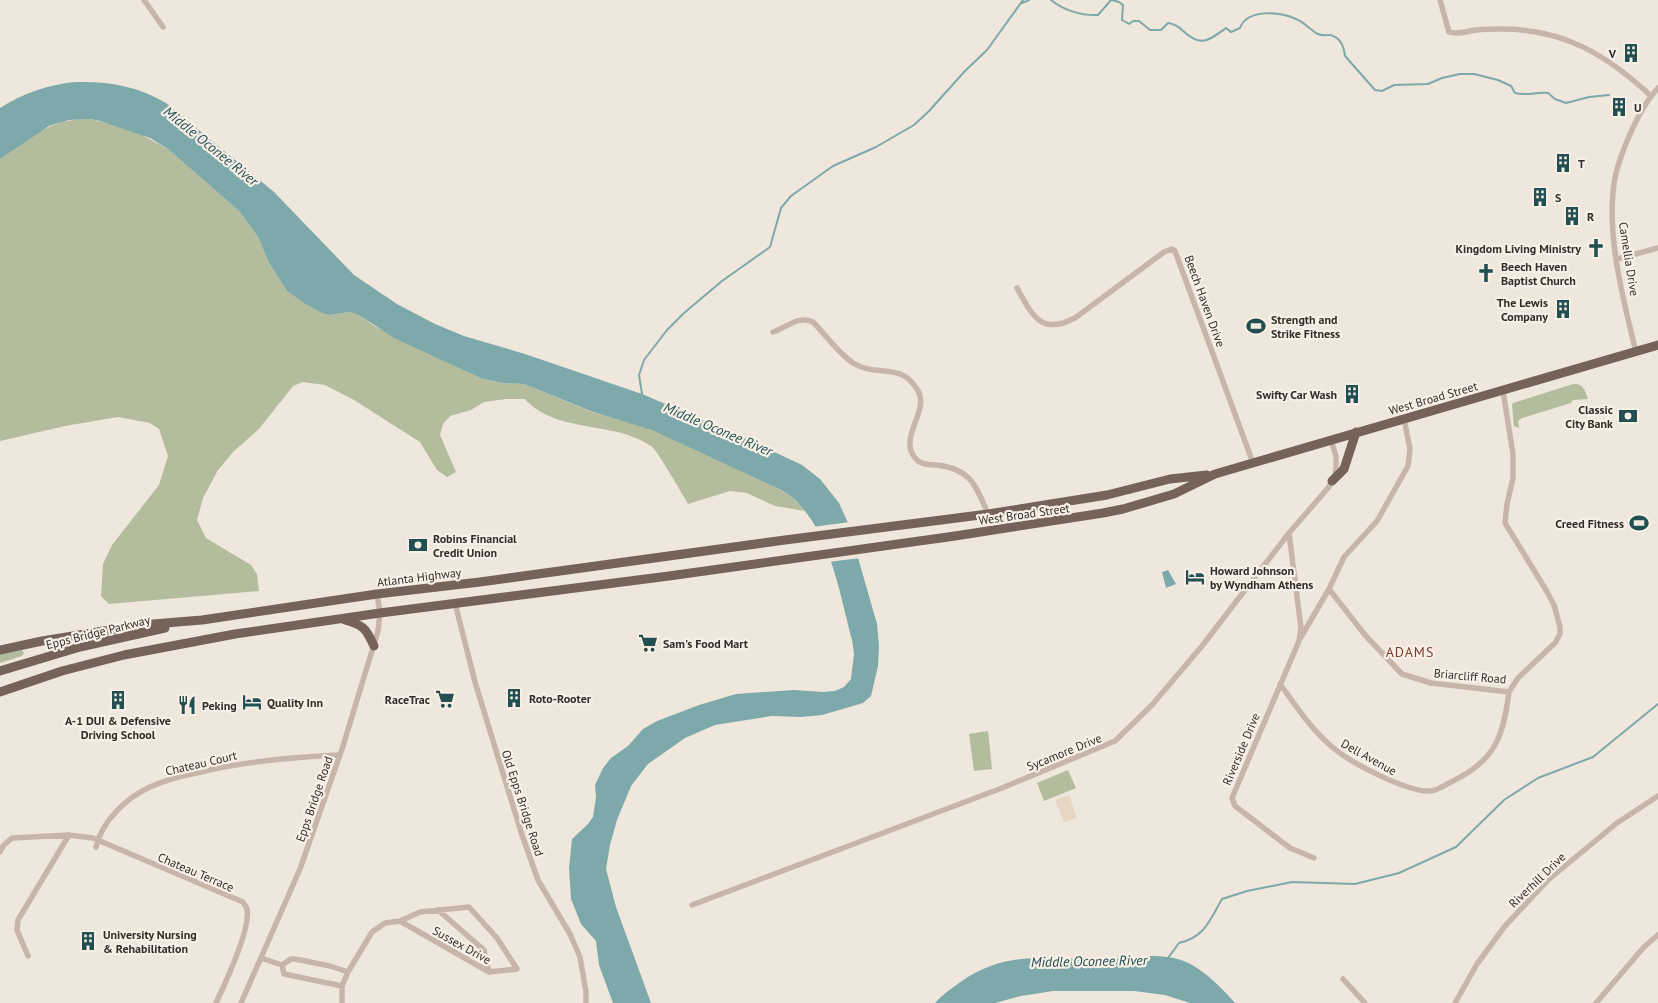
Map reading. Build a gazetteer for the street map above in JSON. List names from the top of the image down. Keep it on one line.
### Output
{"streets":{"main road":["West Broad Street","Atlanta Highway","Epps Bridge Parkway"],"street":["Camellia Drive","Beech Haven Drive","Briarcliff Road","Riverside Drive","Sycamore Drive","Dell Avenue","Chateau Court","Epps Bridge Road","Old Epps Bridge Road","Chateau Terrace","Riverhill Drive","Sussex Drive"]},"crossings":[["Camellia Drive","West Broad Street"],["Beech Haven Drive","West Broad Street"],["West Broad Street","Atlanta Highway"],["West Broad Street","Briarcliff Road"],["West Broad Street","Old Epps Bridge Road"],["Atlanta Highway","Epps Bridge Parkway"],["Atlanta Highway","Epps Bridge Road"],["Briarcliff Road","Riverside Drive"],["Briarcliff Road","Dell Avenue"],["Riverside Drive","Sycamore Drive"],["Riverside Drive","Dell Avenue"],["Chateau Court","Epps Bridge Road"],["Chateau Court","Chateau Terrace"]],"districts":["ADAMS"],"water":["Middle Oconee River"],"places":{"building":["V","U","T","S","R","The Lewis Company","Swifty Car Wash","Roto-Rooter","A-1 DUI & Defensive Driving School","University Nursing & Rehabilitation"],"church":["Kingdom Living Ministry","Beech Haven Baptist Church"],"sports":["Strength and Strike Fitness","Creed Fitness"],"bank":["Classic City Bank","Robins Financial Credit Union"],"hotel":["Howard Johnson by Wyndham Athens","Quality Inn"],"supermarket":["Sam's Food Mart","RaceTrac"],"restaurant":["Peking"]}}
